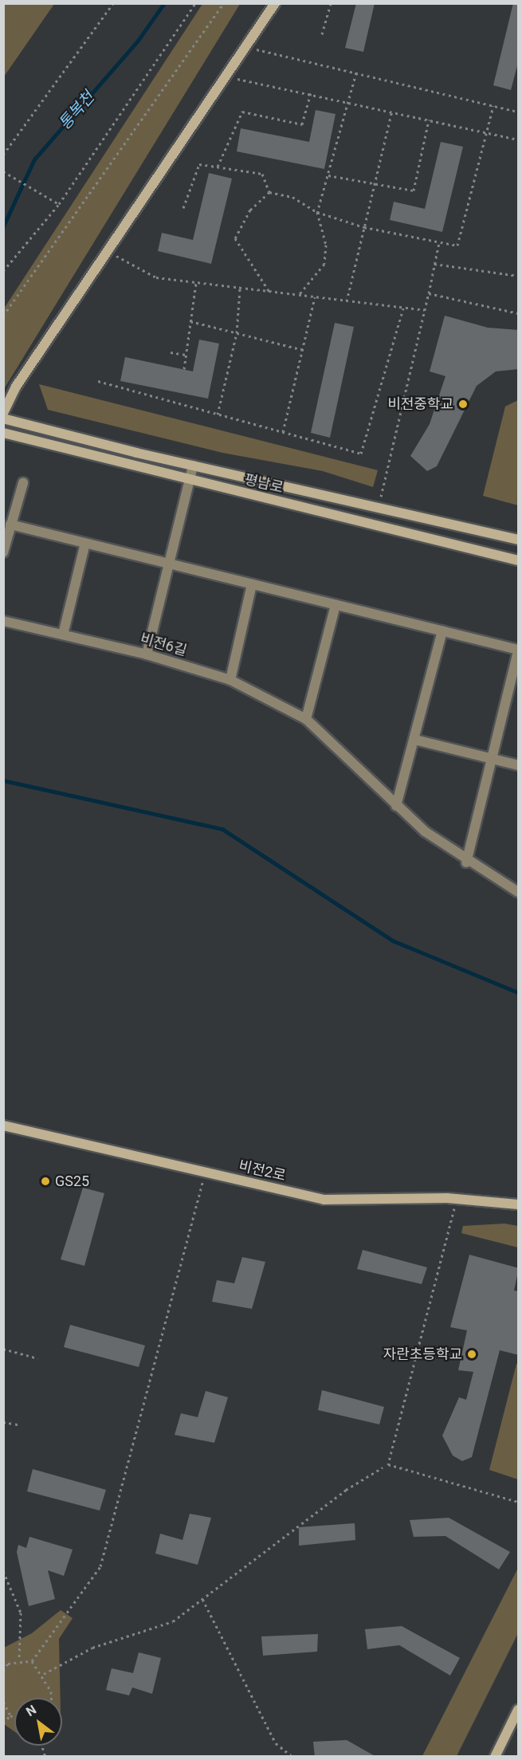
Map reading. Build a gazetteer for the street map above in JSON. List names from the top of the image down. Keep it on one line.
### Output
{"streets":{"street":["평남로","비전6길","비전2로"]},"water":["통복천"],"places":["비전중학교","GS25","자란초등학교"],"north":"top left"}
